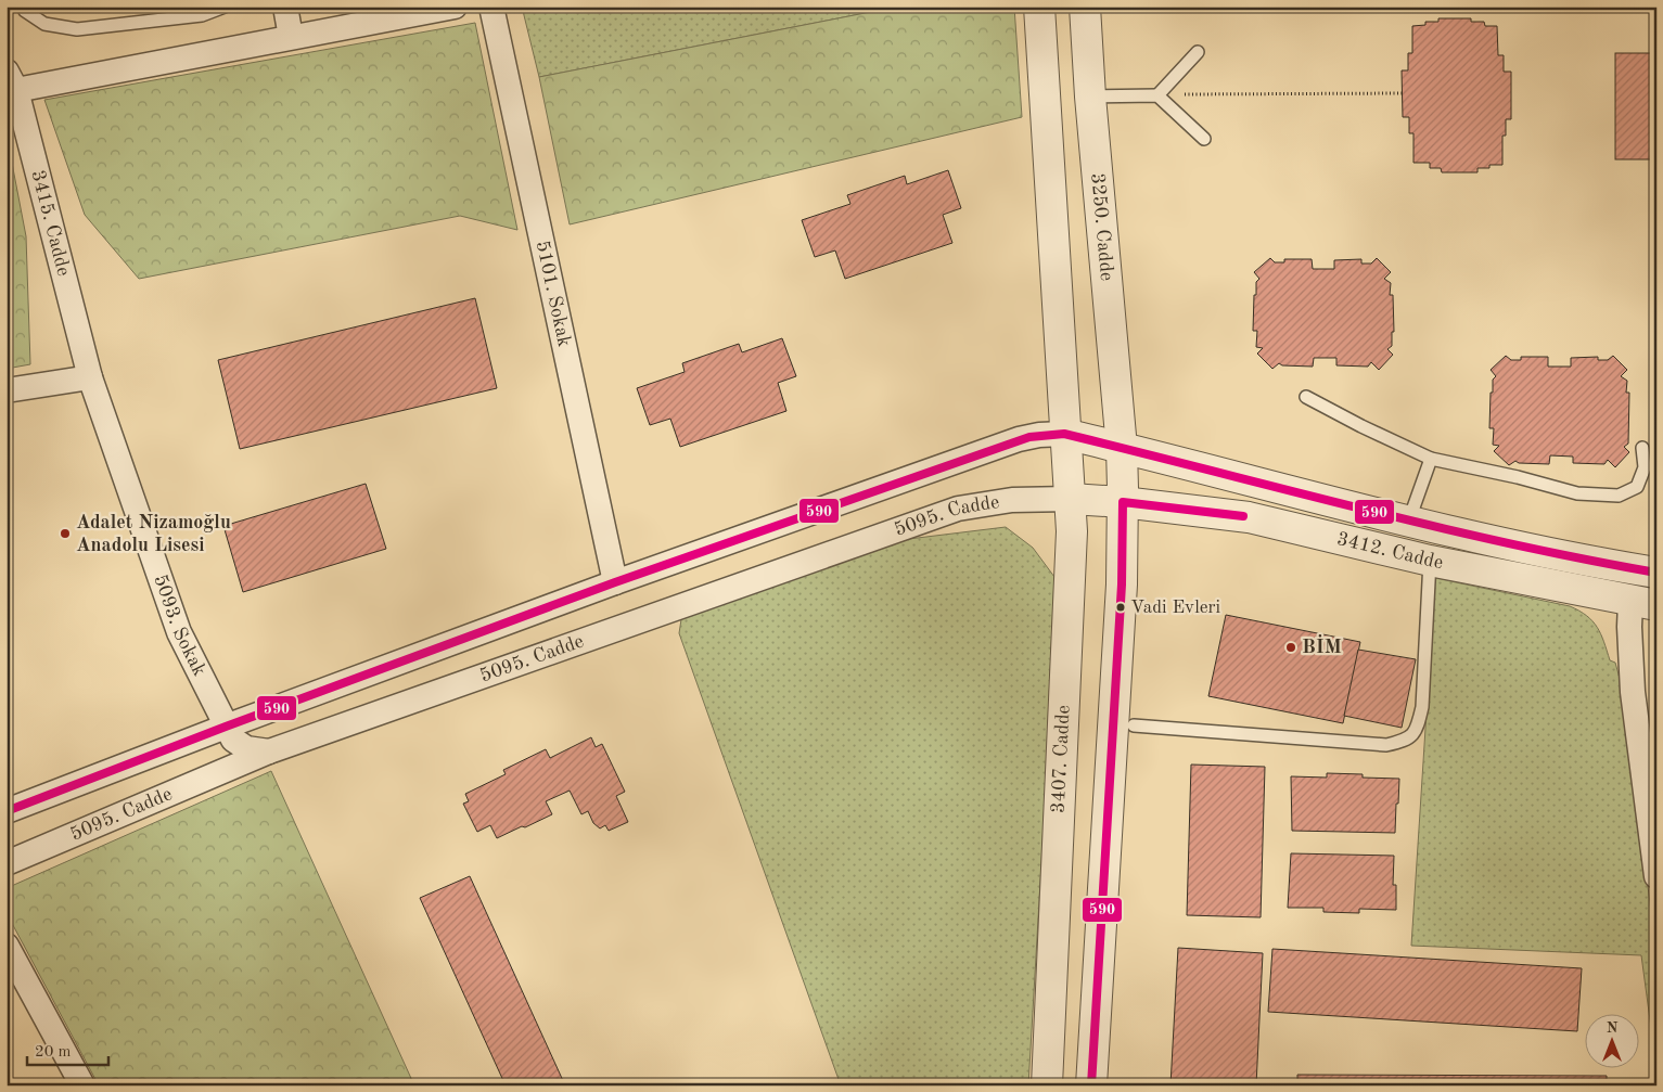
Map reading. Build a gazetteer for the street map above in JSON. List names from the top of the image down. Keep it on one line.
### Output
{"streets":{"street":["3415. Cadde","3250. Cadde","5101. Sokak","5095. Cadde","3412. Cadde","5093. Sokak","3407. Cadde"]},"crossings":[["3415. Cadde","5093. Sokak"],["3250. Cadde","3412. Cadde"],["5095. Cadde","3412. Cadde"],["5095. Cadde","5093. Sokak"],["5095. Cadde","3407. Cadde"],["3412. Cadde","3407. Cadde"]],"places":["Adalet Nizamoğlu Anadolu Lisesi","Vadi Evleri","BİM"],"lines":["transit line 590"],"scale_bar":"20 m","north":"top"}
